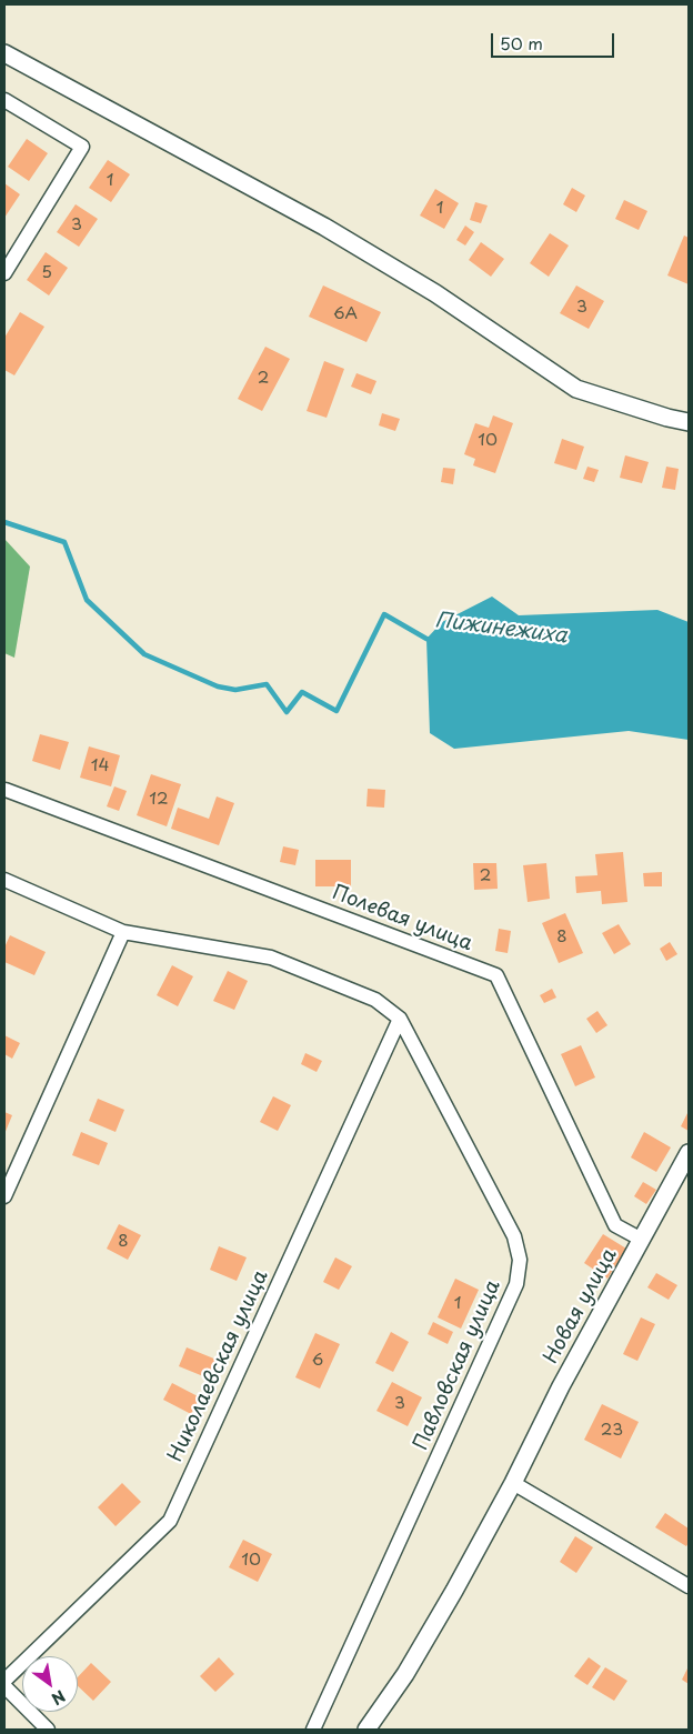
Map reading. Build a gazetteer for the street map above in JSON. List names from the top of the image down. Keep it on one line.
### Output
{"streets":{"street":["Полевая улица","Новая улица","Павловская улица","Николаевская улица"]},"crossings":[["Полевая улица","Новая улица"],["Павловская улица","Николаевская улица"]],"water":["Пижинежиха"],"house_numbers":["1","1","3","5","3","6А","2","10","14","12","2","8","8","1","6","3","23","10"],"scale_bar":"50 m","north":"bottom right"}
